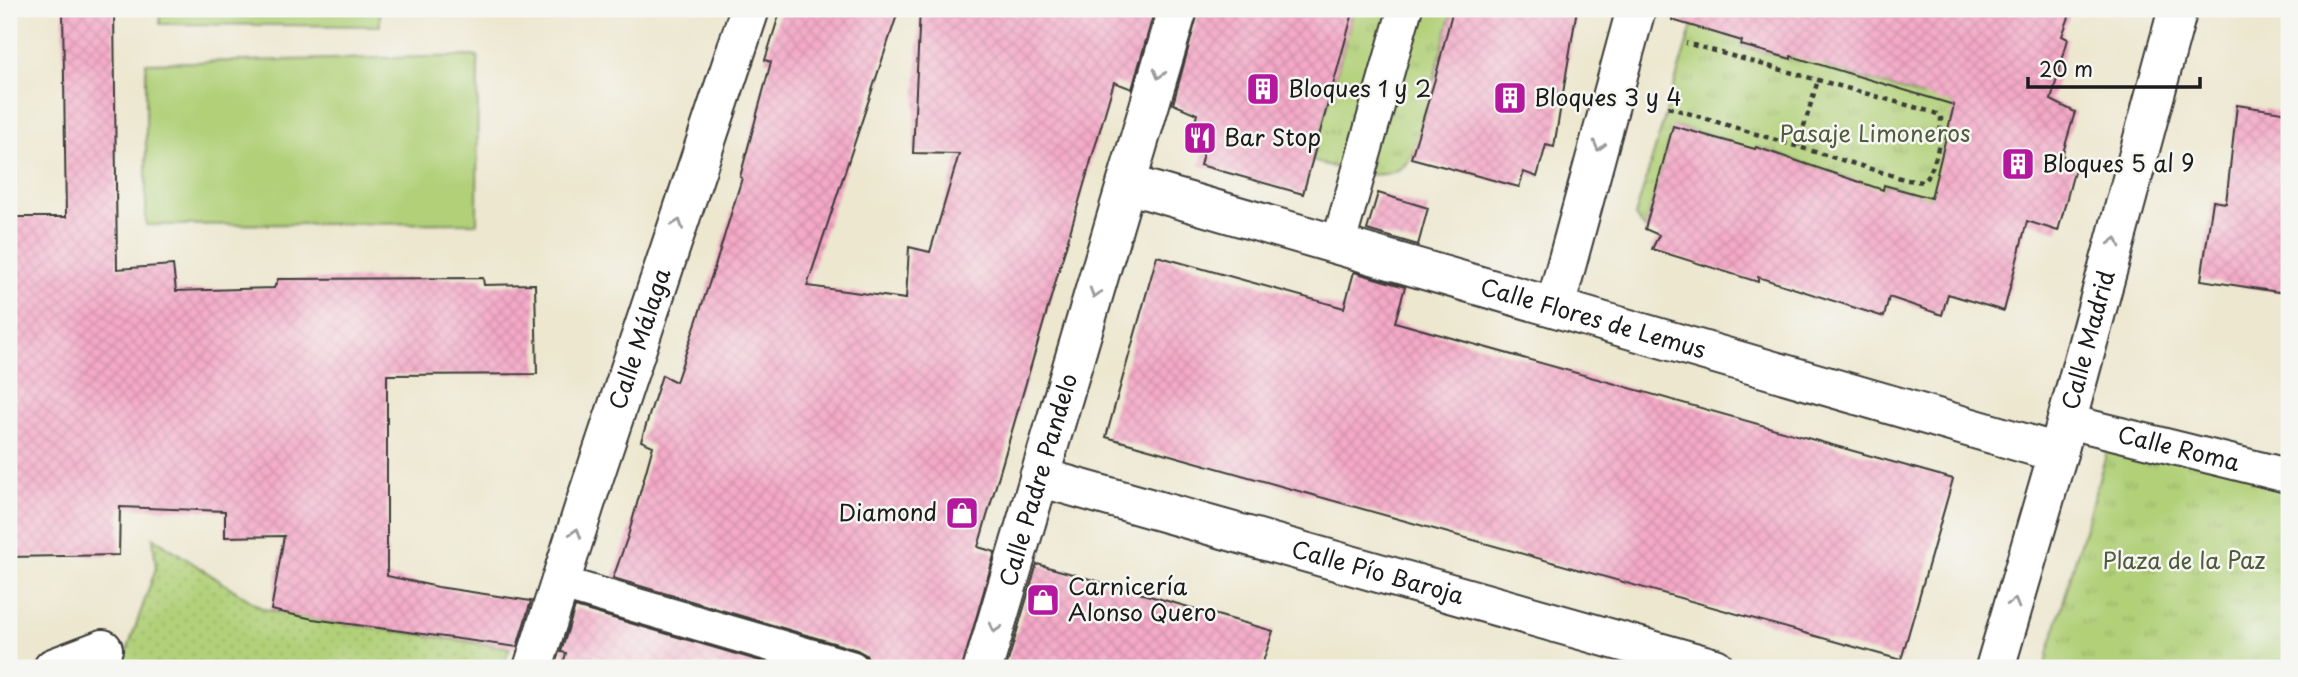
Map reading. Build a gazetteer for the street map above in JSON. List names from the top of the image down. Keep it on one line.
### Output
{"streets":{"street":["Calle Flores de Lemus","Calle Málaga","Calle Madrid","Calle Roma","Calle Padre Pandelo","Calle Pío Baroja"]},"crossings":[["Calle Flores de Lemus","Calle Madrid"],["Calle Flores de Lemus","Calle Roma"],["Calle Flores de Lemus","Calle Padre Pandelo"],["Calle Madrid","Calle Roma"],["Calle Padre Pandelo","Calle Pío Baroja"]],"one_way":["Calle Málaga","Calle Madrid","Calle Padre Pandelo"],"parks":["Pasaje Limoneros","Plaza de la Paz"],"places":{"building":["Bloques 1 y 2","Bloques 3 y 4","Bloques 5 al 9"],"restaurant":["Bar Stop"],"shop":["Diamond","Carnicería Alonso Quero"]},"scale_bar":"20 m"}
